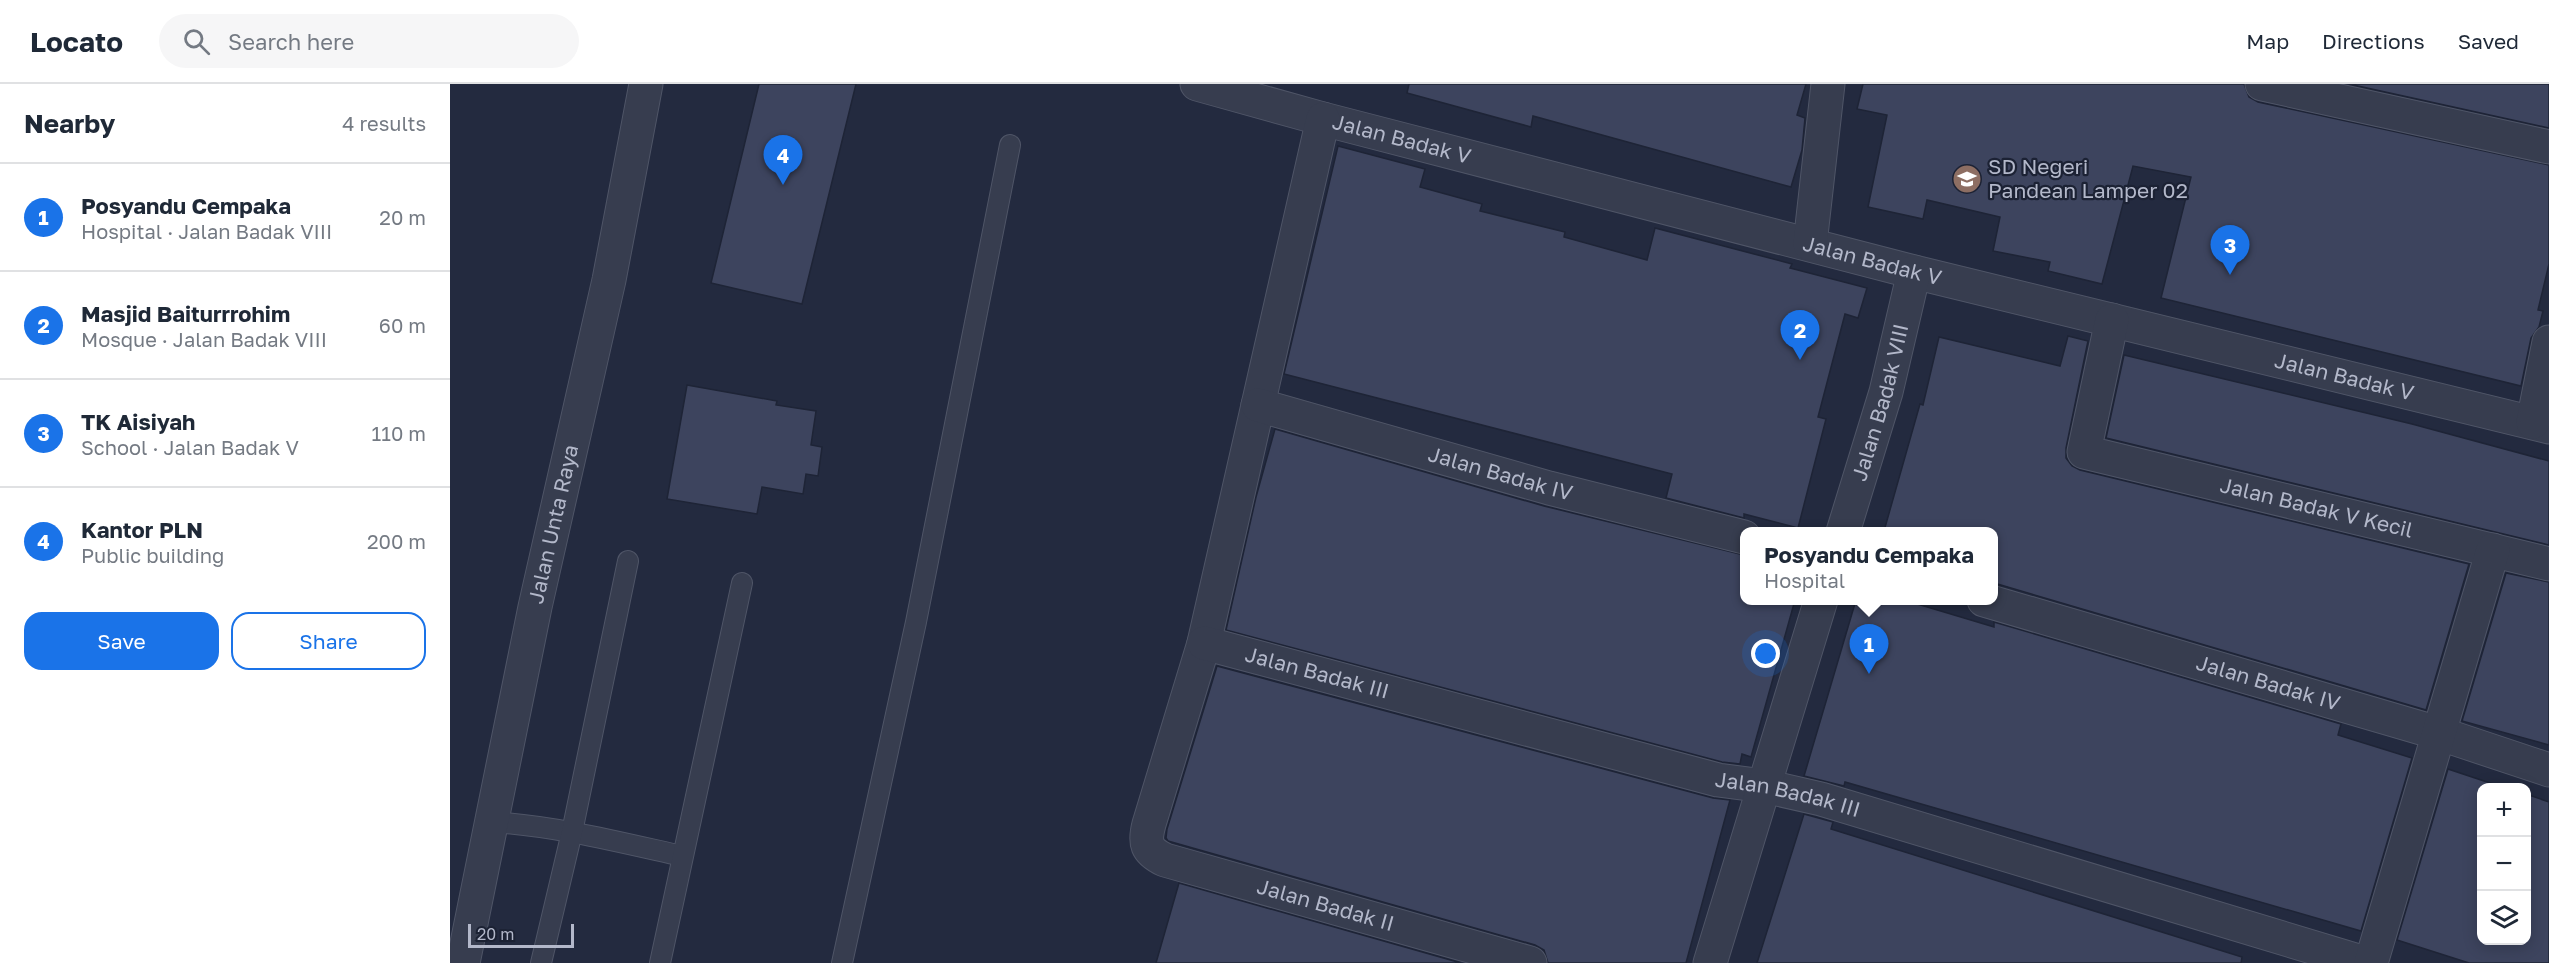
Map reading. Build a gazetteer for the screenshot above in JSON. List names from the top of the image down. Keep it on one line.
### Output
{"streets":{"street":["Jalan Badak V","Jalan Badak VIII","Jalan Badak IV","Jalan Badak V Kecil","Jalan Unta Raya","Jalan Badak III","Jalan Badak II"]},"crossings":[["Jalan Badak V","Jalan Badak VIII"],["Jalan Badak V","Jalan Badak V Kecil"],["Jalan Badak III","Jalan Badak II"]],"places":{"school or university":["SD Negeri Pandean Lamper 02"]},"scale_bar":"20 m","page":{"header":"Locato","search":"Search here","nav":["Map","Directions","Saved"],"heading":["Nearby","4 results"],"pins":["4","3","2","1"],"list":[{"mark":"1","name":"Posyandu Cempaka","note":"Hospital · Jalan Badak VIII","value":"20 m"},{"mark":"2","name":"Masjid Baiturrrohim","note":"Mosque · Jalan Badak VIII","value":"60 m"},{"mark":"3","name":"TK Aisiyah","note":"School · Jalan Badak V","value":"110 m"},{"mark":"4","name":"Kantor PLN","note":"Public building","value":"200 m"}],"popup":["Posyandu Cempaka","Hospital"],"buttons":["Save","Share"],"map_buttons":["+","−"],"scale":"20 m"}}
